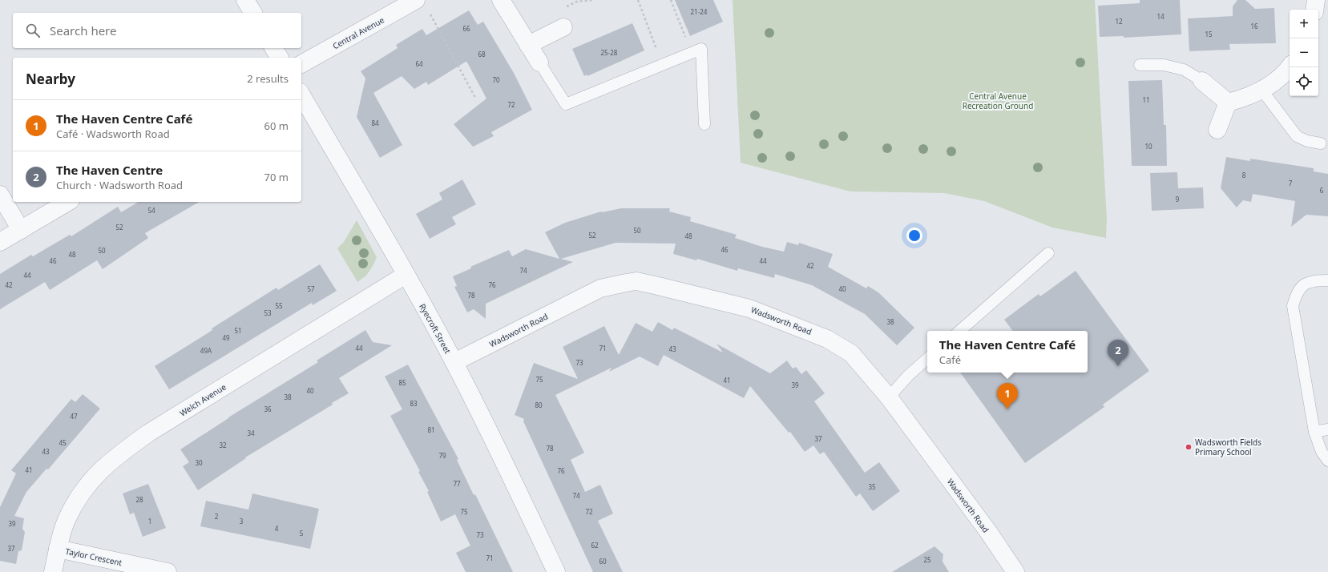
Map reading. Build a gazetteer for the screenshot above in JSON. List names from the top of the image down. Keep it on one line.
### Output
{"streets":{"street":["Central Avenue","Wadsworth Road","Ryecroft Street","Welch Avenue","Taylor Crescent"]},"crossings":[["Wadsworth Road","Ryecroft Street"],["Ryecroft Street","Welch Avenue"],["Welch Avenue","Taylor Crescent"]],"parks":["Central Avenue Recreation Ground"],"places":["Wadsworth Fields Primary School"],"house_numbers":["21-24","14","12","16","66","15","25-28","68","64","70","11","72","84","10","8","7","6","9","54","52","50","52","48","46","50","48","46","44","42","74","44","42","76","57","40","78","55","53","38","51","49","44","71","43","49A","73","75","41","85","39","40","38","83","80","36","47","81","34","37","45","32","78","43","79","30","41","76","77","35","74","28","75","72","2","1","3","39","4","5","73","62","37","71","25","60"],"page":{"map_buttons":["+","−"],"search":"Search here","heading":["Nearby","2 results"],"list":[{"mark":"1","name":"The Haven Centre Café","note":"Café · Wadsworth Road","value":"60 m"},{"mark":"2","name":"The Haven Centre","note":"Church · Wadsworth Road","value":"70 m"}],"popup":["The Haven Centre Café","Café"],"pins":["2","1"]}}
